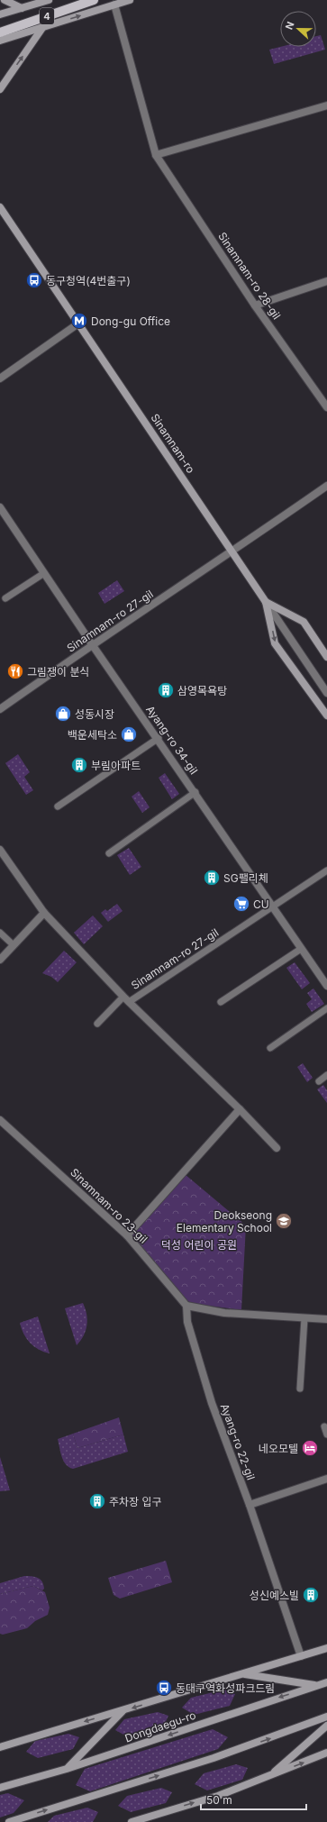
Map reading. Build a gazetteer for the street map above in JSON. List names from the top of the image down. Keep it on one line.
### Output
{"streets":{"main road":["4","Sinamnam-ro","Dongdaegu-ro"],"street":["Sinamnam-ro 28-gil","Sinamnam-ro 27-gil","Ayang-ro 34-gil","Sinamnam-ro 23-gil","Ayang-ro 22-gil"]},"crossings":[["Sinamnam-ro","Sinamnam-ro 27-gil"],["Sinamnam-ro 27-gil","Ayang-ro 34-gil"],["Sinamnam-ro 23-gil","Ayang-ro 22-gil"]],"parks":["덕성 어린이 공원"],"places":{"bus stop":["동구청역(4번출구)","동대구역화성파크드림"],"metro station":["Dong-gu Office"],"restaurant":["그림쟁이 분식"],"building":["삼영목욕탕","부림아파트","SG팰리체","주차장 입구","성신예스빌"],"shop":["성동시장","백운세탁소"],"supermarket":["CU"],"school or university":["Deokseong Elementary School"],"hotel":["네오모텔"]},"scale_bar":"50 m","north":"left"}
